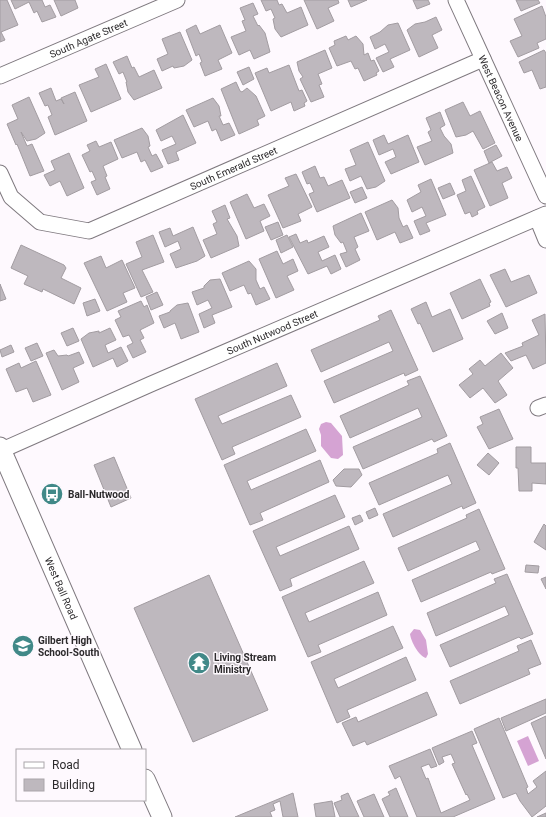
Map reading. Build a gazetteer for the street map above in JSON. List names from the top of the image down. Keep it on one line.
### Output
{"streets":{"main road":["West Ball Road"],"street":["South Agate Street","West Beacon Avenue","South Emerald Street","South Nutwood Street"]},"crossings":[["West Beacon Avenue","South Emerald Street"],["South Nutwood Street","West Ball Road"]],"places":{"bus stop":["Ball-Nutwood"],"school or university":["Gilbert High School-South"],"temple":["Living Stream Ministry"]},"legend":["Road","Building"]}
